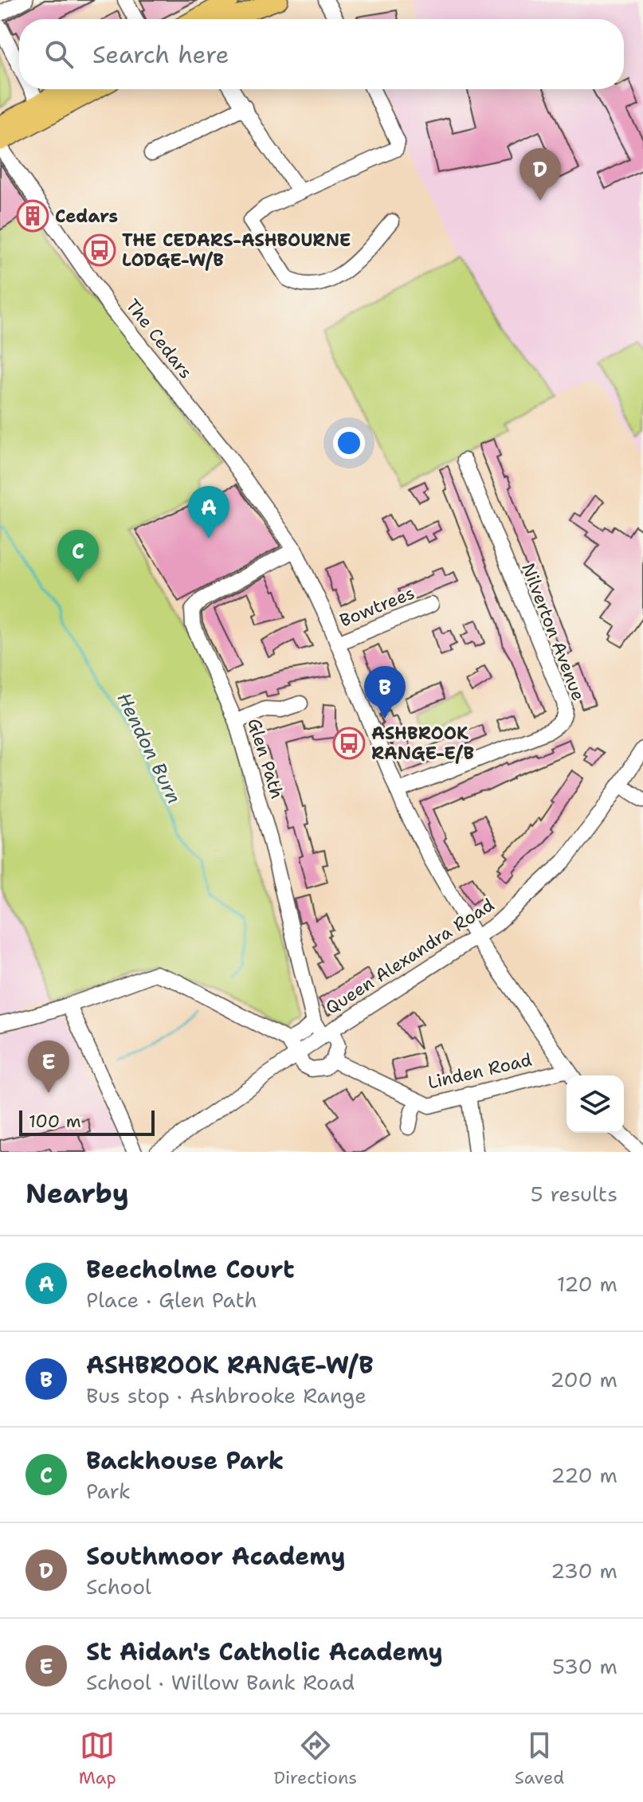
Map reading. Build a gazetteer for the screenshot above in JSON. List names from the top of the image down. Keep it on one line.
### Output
{"streets":{"street":["The Cedars","Bowtrees","Nilverton Avenue","Glen Path","Queen Alexandra Road","Linden Road"]},"crossings":[["The Cedars","Bowtrees"],["The Cedars","Nilverton Avenue"],["The Cedars","Glen Path"],["The Cedars","Queen Alexandra Road"],["Glen Path","Queen Alexandra Road"]],"water":["Hendon Burn"],"places":{"building":["Cedars"],"bus stop":["THE CEDARS-ASHBOURNE LODGE-W/B","ASHBROOK RANGE-E/B"]},"scale_bar":"100 m","page":{"search":"Search here","pins":["D","A","C","B","E"],"scale":"100 m","heading":["Nearby","5 results"],"list":[{"mark":"A","name":"Beecholme Court","note":"Place · Glen Path","value":"120 m"},{"mark":"B","name":"ASHBROOK RANGE-W/B","note":"Bus stop · Ashbrooke Range","value":"200 m"},{"mark":"C","name":"Backhouse Park","note":"Park","value":"220 m"},{"mark":"D","name":"Southmoor Academy","note":"School","value":"230 m"},{"mark":"E","name":"St Aidan's Catholic Academy","note":"School · Willow Bank Road","value":"530 m"}],"nav":["Map","Directions","Saved"]}}
